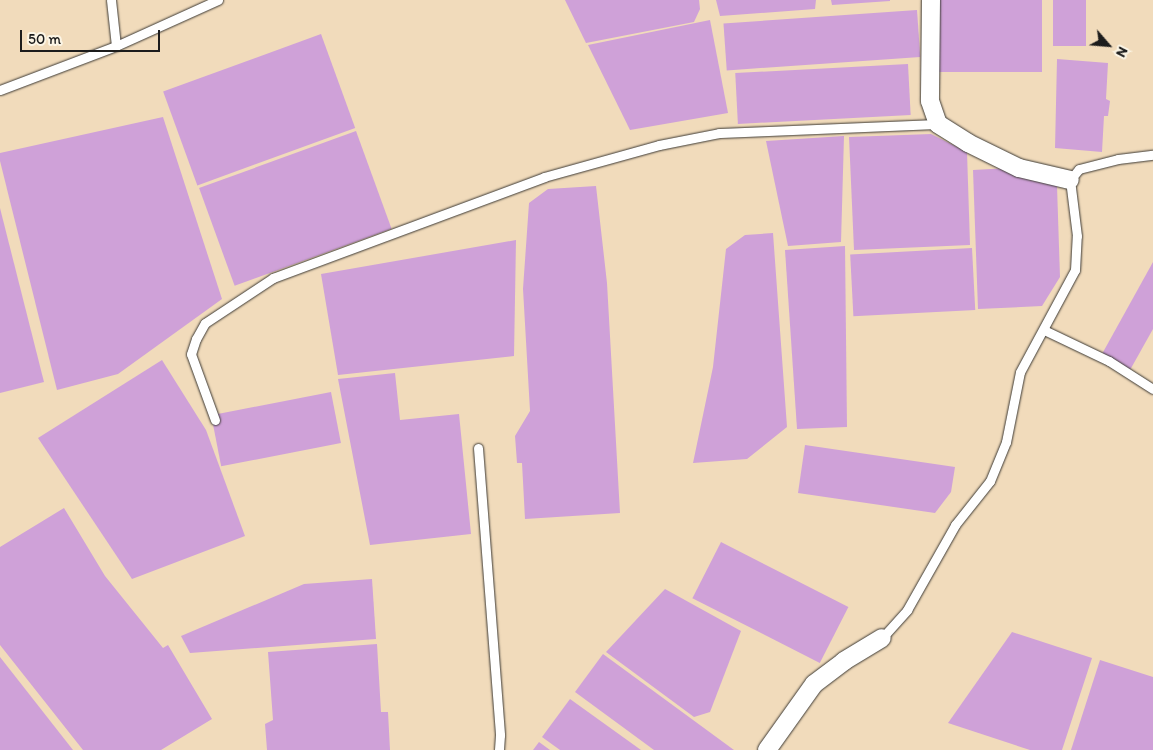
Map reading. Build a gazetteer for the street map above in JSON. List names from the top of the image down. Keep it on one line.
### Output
{"scale_bar":"50 m","north":"bottom right"}
